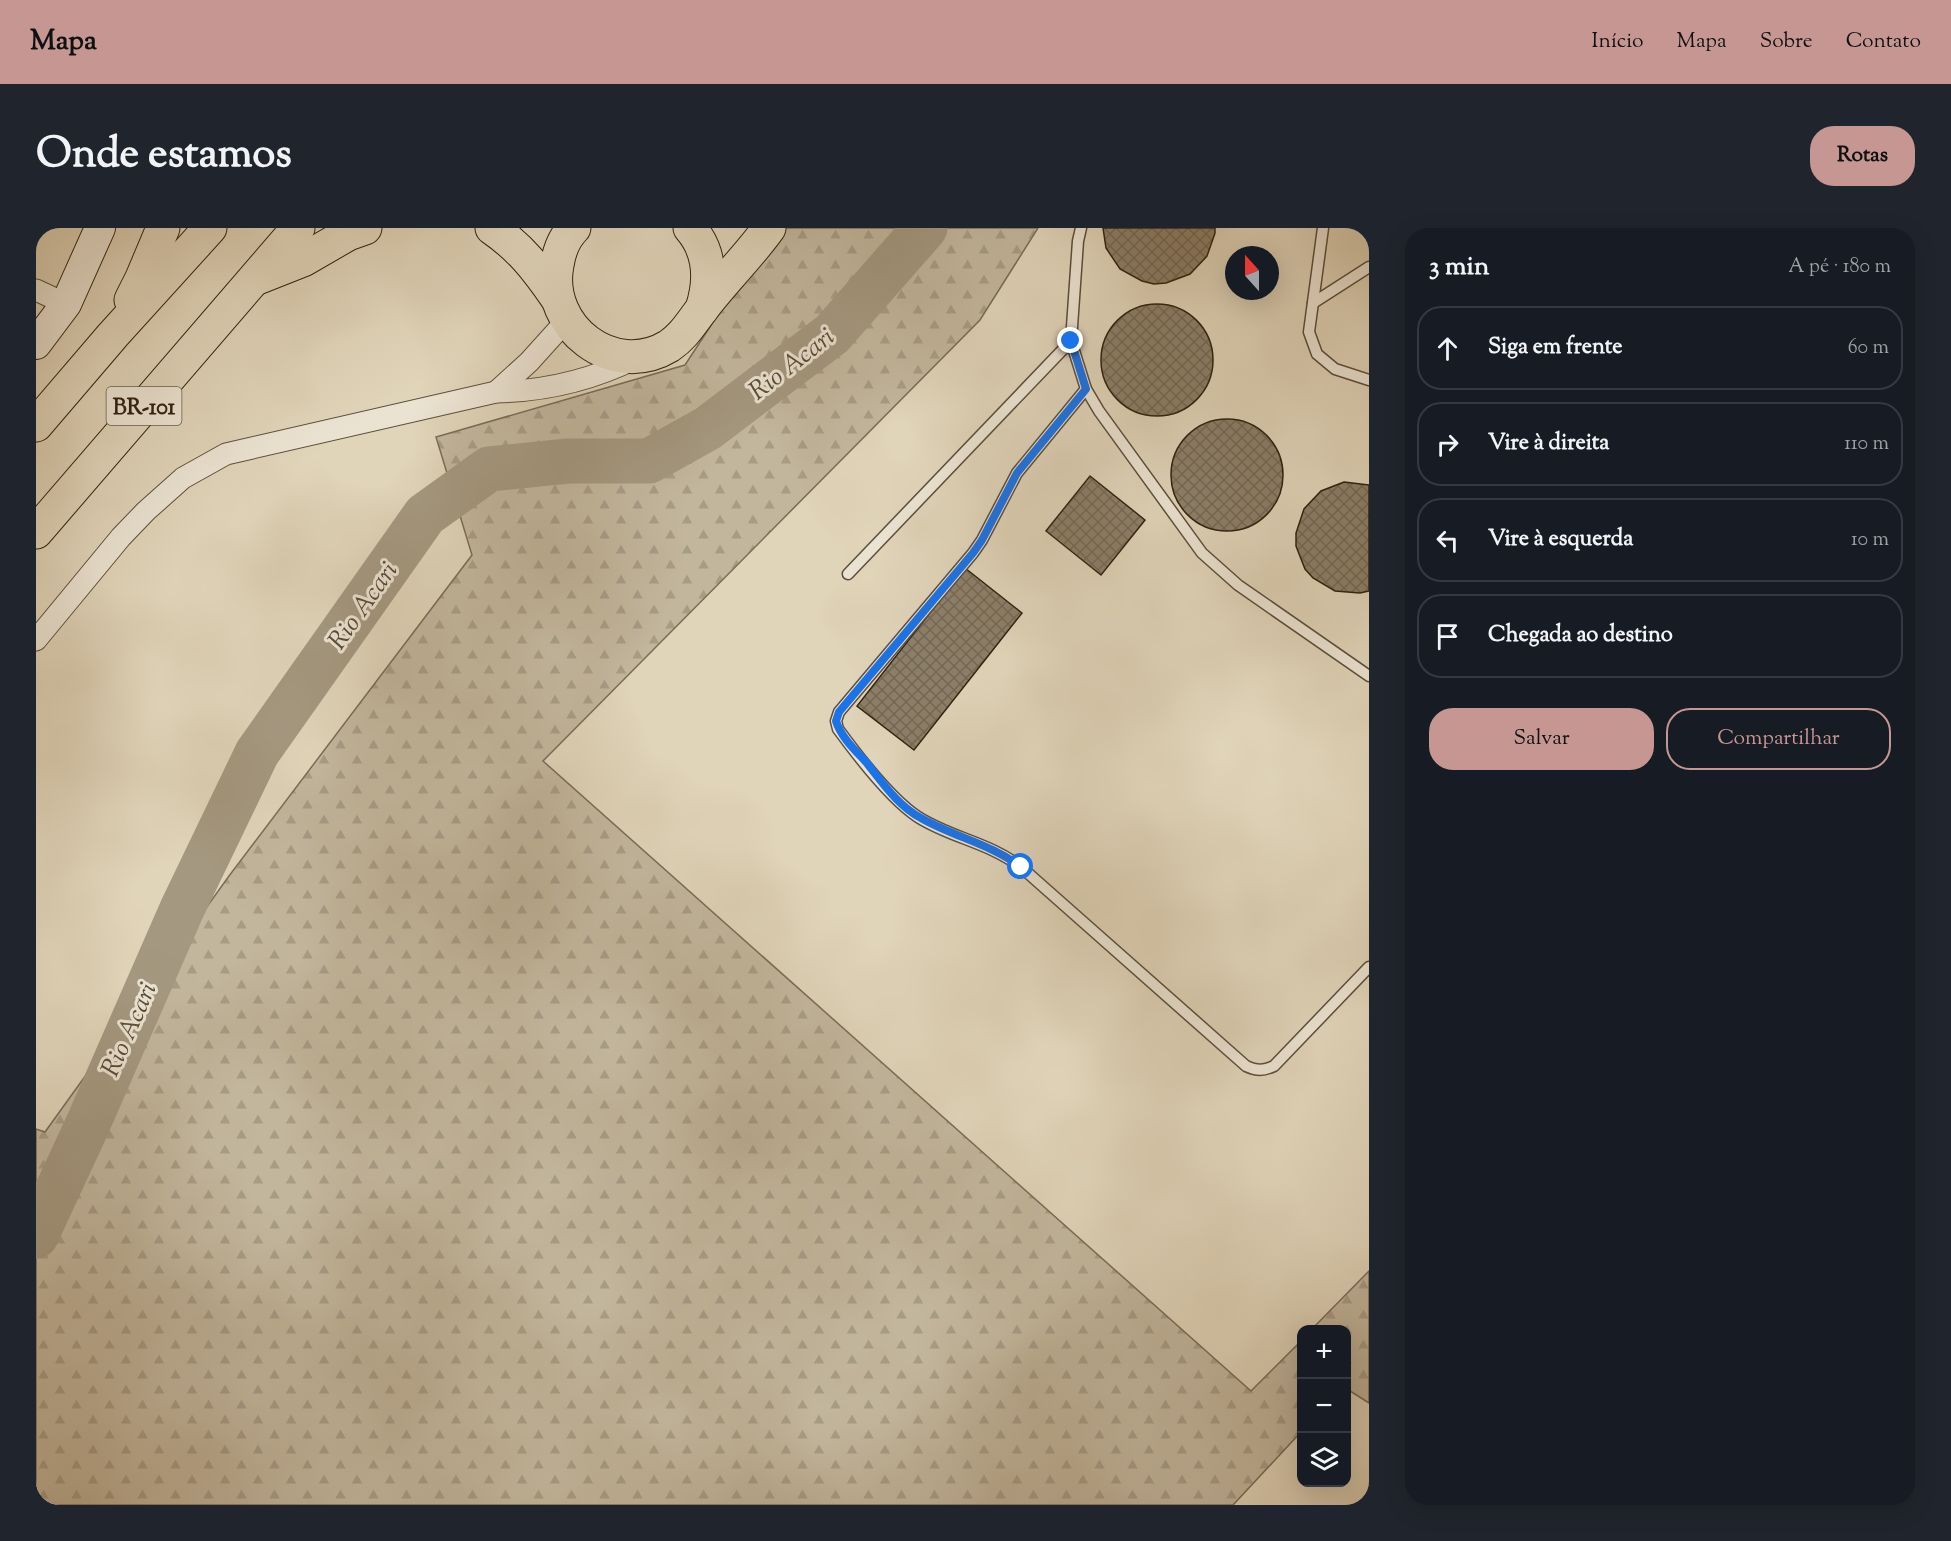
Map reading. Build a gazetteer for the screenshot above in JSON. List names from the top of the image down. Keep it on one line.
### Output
{"streets":{"main road":["BR-101"]},"water":["Rio Acari"],"north":"top","page":{"header":"Mapa","nav":["Início","Mapa","Sobre","Contato"],"title":"Onde estamos","buttons":["Rotas",["Salvar","Compartilhar"]],"heading":["3 min","A pé · 180 m"],"list":[["Siga em frente","60 m"],["Vire à direita","110 m"],["Vire à esquerda","10 m"],"Chegada ao destino"],"map_buttons":["+","−"]}}
